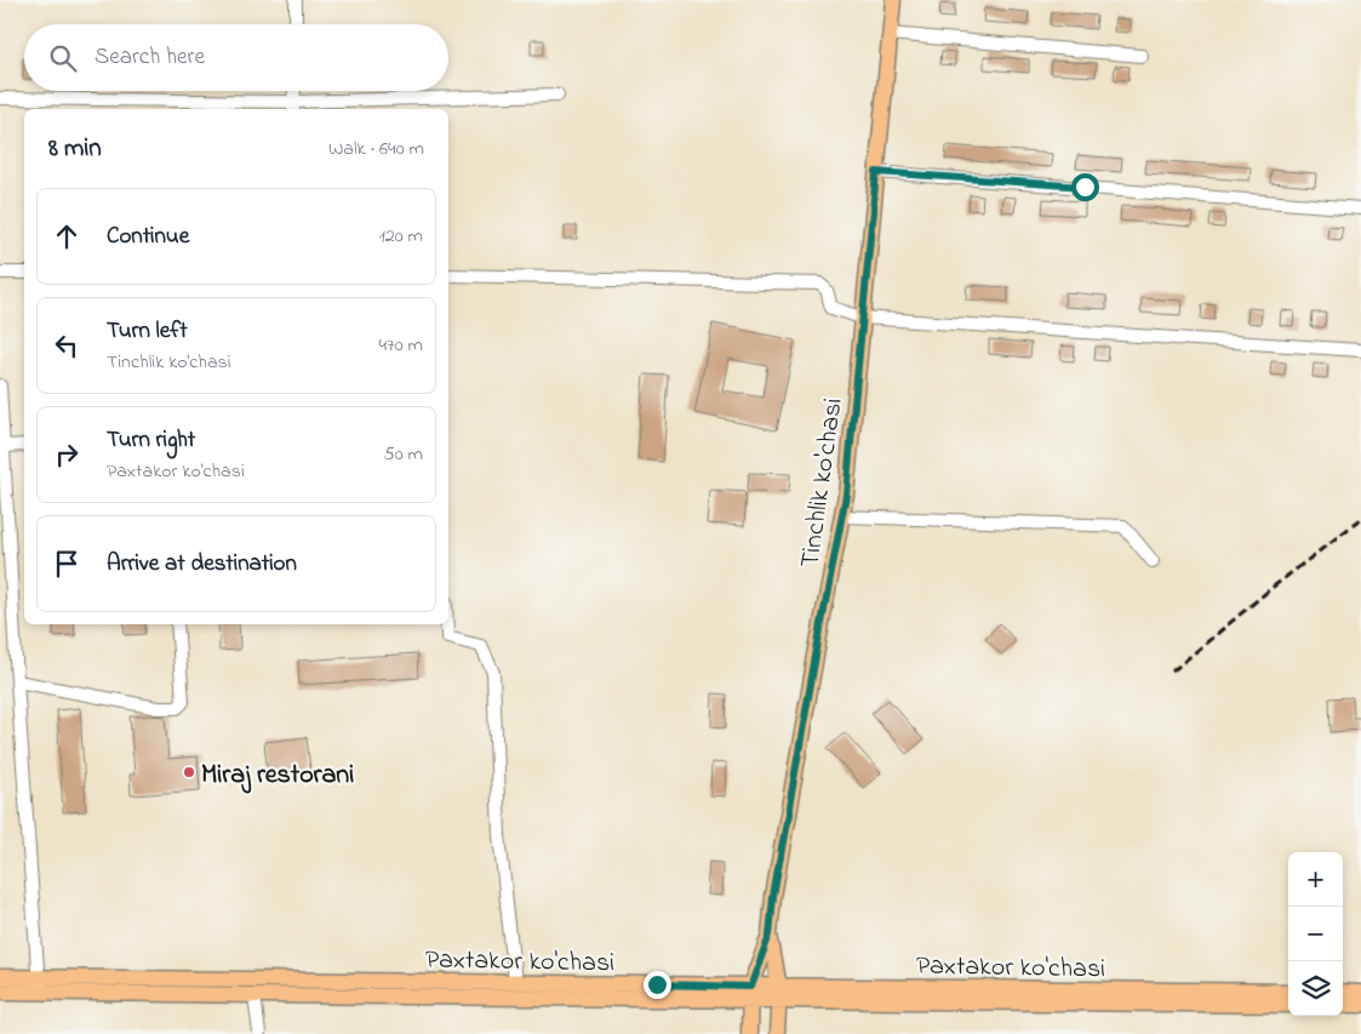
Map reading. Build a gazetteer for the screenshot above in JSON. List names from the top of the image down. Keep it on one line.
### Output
{"streets":{"main road":["Tinchlik ko'chasi","Paxtakor ko'chasi"]},"crossings":[["Tinchlik ko'chasi","Paxtakor ko'chasi"]],"places":["Miraj restorani"],"page":{"search":"Search here","heading":["8 min","Walk · 640 m"],"list":[["Continue","120 m"],["Turn left","Tinchlik ko'chasi","470 m"],["Turn right","Paxtakor ko'chasi","50 m"],"Arrive at destination"],"map_buttons":["+","−"]}}
